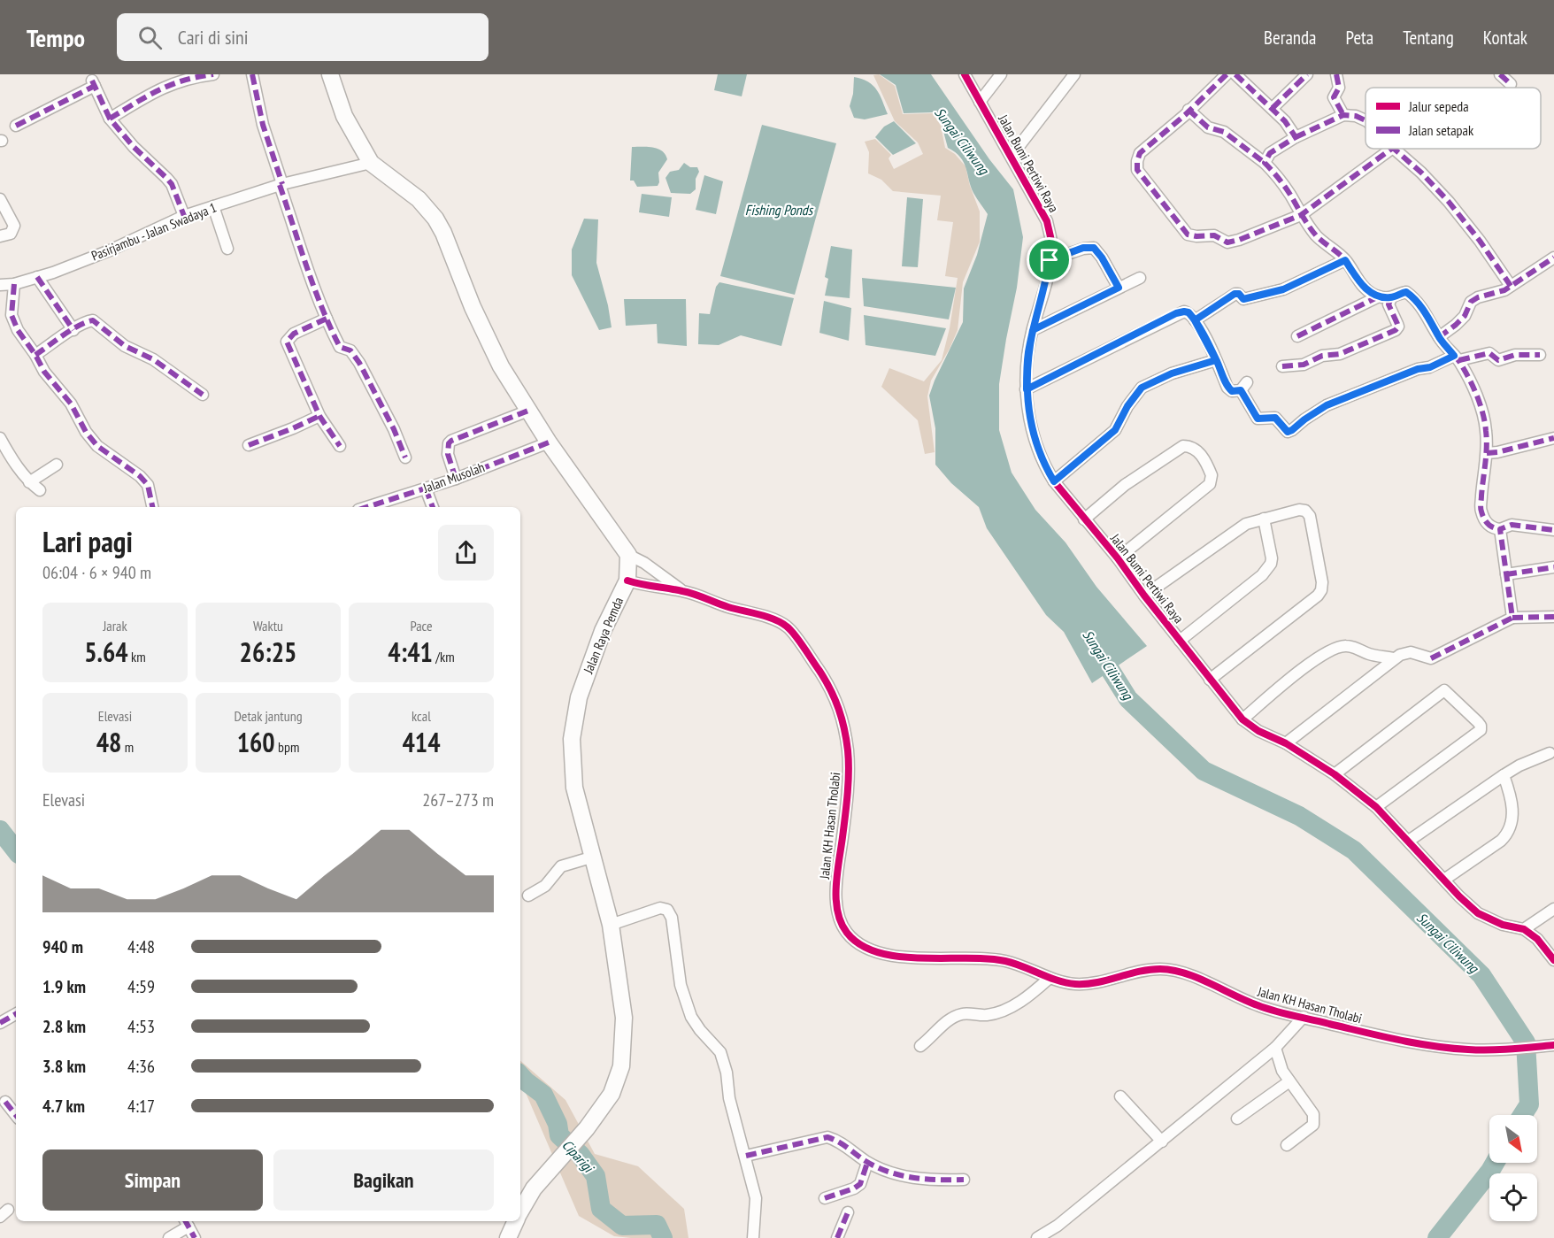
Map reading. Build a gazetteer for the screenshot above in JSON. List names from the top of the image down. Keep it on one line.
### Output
{"streets":{"main road":["Jalan Raya Pemda"],"street":["Jalan Bumi Pertiwi Raya","Pasirjambu - Jalan Swadaya 1","Jalan Musolah","Jalan KH Hasan Tholabi"]},"crossings":[["Jalan Raya Pemda","Jalan KH Hasan Tholabi"]],"water":["Sungai Ciliwung","Fishing Ponds","Ciparigi"],"legend":["Jalur sepeda","Jalan setapak"],"north":"bottom right","page":{"header":"Tempo","search":"Cari di sini","nav":["Beranda","Peta","Tentang","Kontak"],"heading":["Lari pagi","06:04 · 6 × 940 m"],"stats":[["Jarak","5.64 km"],["Waktu","26:25"],["Pace","4:41 /km"],["Elevasi","48 m"],["Detak jantung","160 bpm"],["kcal","414"]],"chart":["Elevasi","267–273 m"],"list":[{"name":"940 m","note":"4:48"},{"name":"1.9 km","note":"4:59"},{"name":"2.8 km","note":"4:53"},{"name":"3.8 km","note":"4:36"},{"name":"4.7 km","note":"4:17"}],"buttons":["Simpan","Bagikan"]}}
